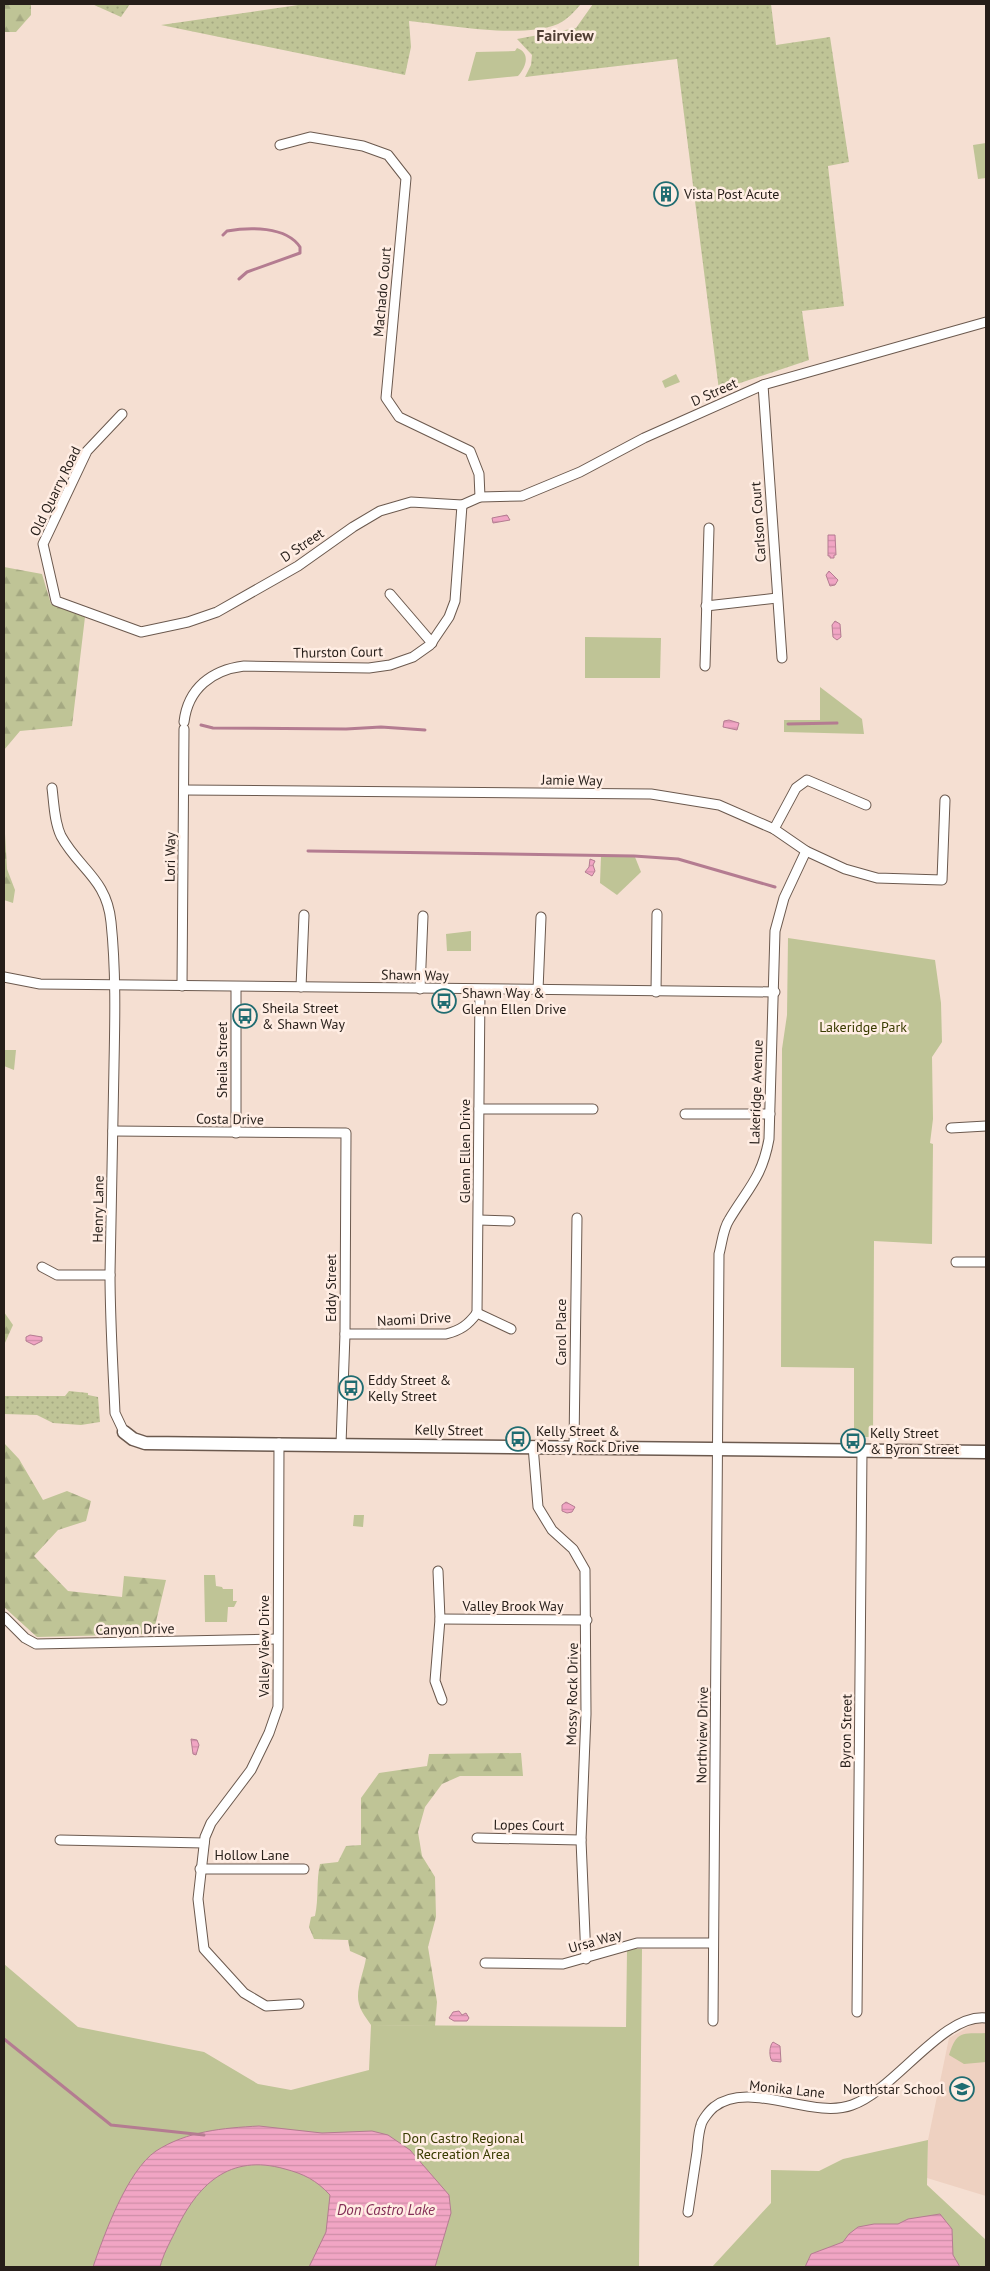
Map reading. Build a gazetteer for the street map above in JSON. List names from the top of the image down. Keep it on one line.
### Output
{"streets":{"street":["Machado Court","D Street","Old Quarry Road","Carlson Court","Thurston Court","Jamie Way","Lori Way","Shawn Way","Sheila Street","Lakeridge Avenue","Costa Drive","Glenn Ellen Drive","Henry Lane","Eddy Street","Naomi Drive","Carol Place","Kelly Street","Valley Brook Way","Canyon Drive","Valley View Drive","Mossy Rock Drive","Byron Street","Northview Drive","Lopes Court","Hollow Lane","Ursa Way","Monika Lane"]},"crossings":[["Machado Court","D Street"],["D Street","Old Quarry Road"],["D Street","Carlson Court"],["D Street","Thurston Court"],["Thurston Court","Lori Way"],["Jamie Way","Lori Way"],["Jamie Way","Lakeridge Avenue"],["Lori Way","Shawn Way"],["Shawn Way","Sheila Street"],["Shawn Way","Lakeridge Avenue"],["Shawn Way","Glenn Ellen Drive"],["Shawn Way","Henry Lane"],["Sheila Street","Costa Drive"],["Lakeridge Avenue","Kelly Street"],["Lakeridge Avenue","Northview Drive"],["Costa Drive","Henry Lane"],["Costa Drive","Eddy Street"],["Glenn Ellen Drive","Naomi Drive"],["Henry Lane","Kelly Street"],["Eddy Street","Naomi Drive"],["Eddy Street","Kelly Street"],["Carol Place","Kelly Street"],["Kelly Street","Valley View Drive"],["Kelly Street","Mossy Rock Drive"],["Kelly Street","Byron Street"],["Kelly Street","Northview Drive"],["Valley Brook Way","Mossy Rock Drive"],["Canyon Drive","Valley View Drive"],["Valley View Drive","Hollow Lane"],["Mossy Rock Drive","Lopes Court"],["Mossy Rock Drive","Ursa Way"],["Northview Drive","Ursa Way"]],"districts":["Fairview"],"water":["Don Castro Lake"],"parks":["Lakeridge Park","Don Castro Regional Recreation Area"],"places":{"building":["Vista Post Acute"],"bus stop":["Shawn Way & Glenn Ellen Drive","Sheila Street & Shawn Way","Eddy Street & Kelly Street","Kelly Street & Mossy Rock Drive","Kelly Street & Byron Street"],"school or university":["Northstar School"]}}
